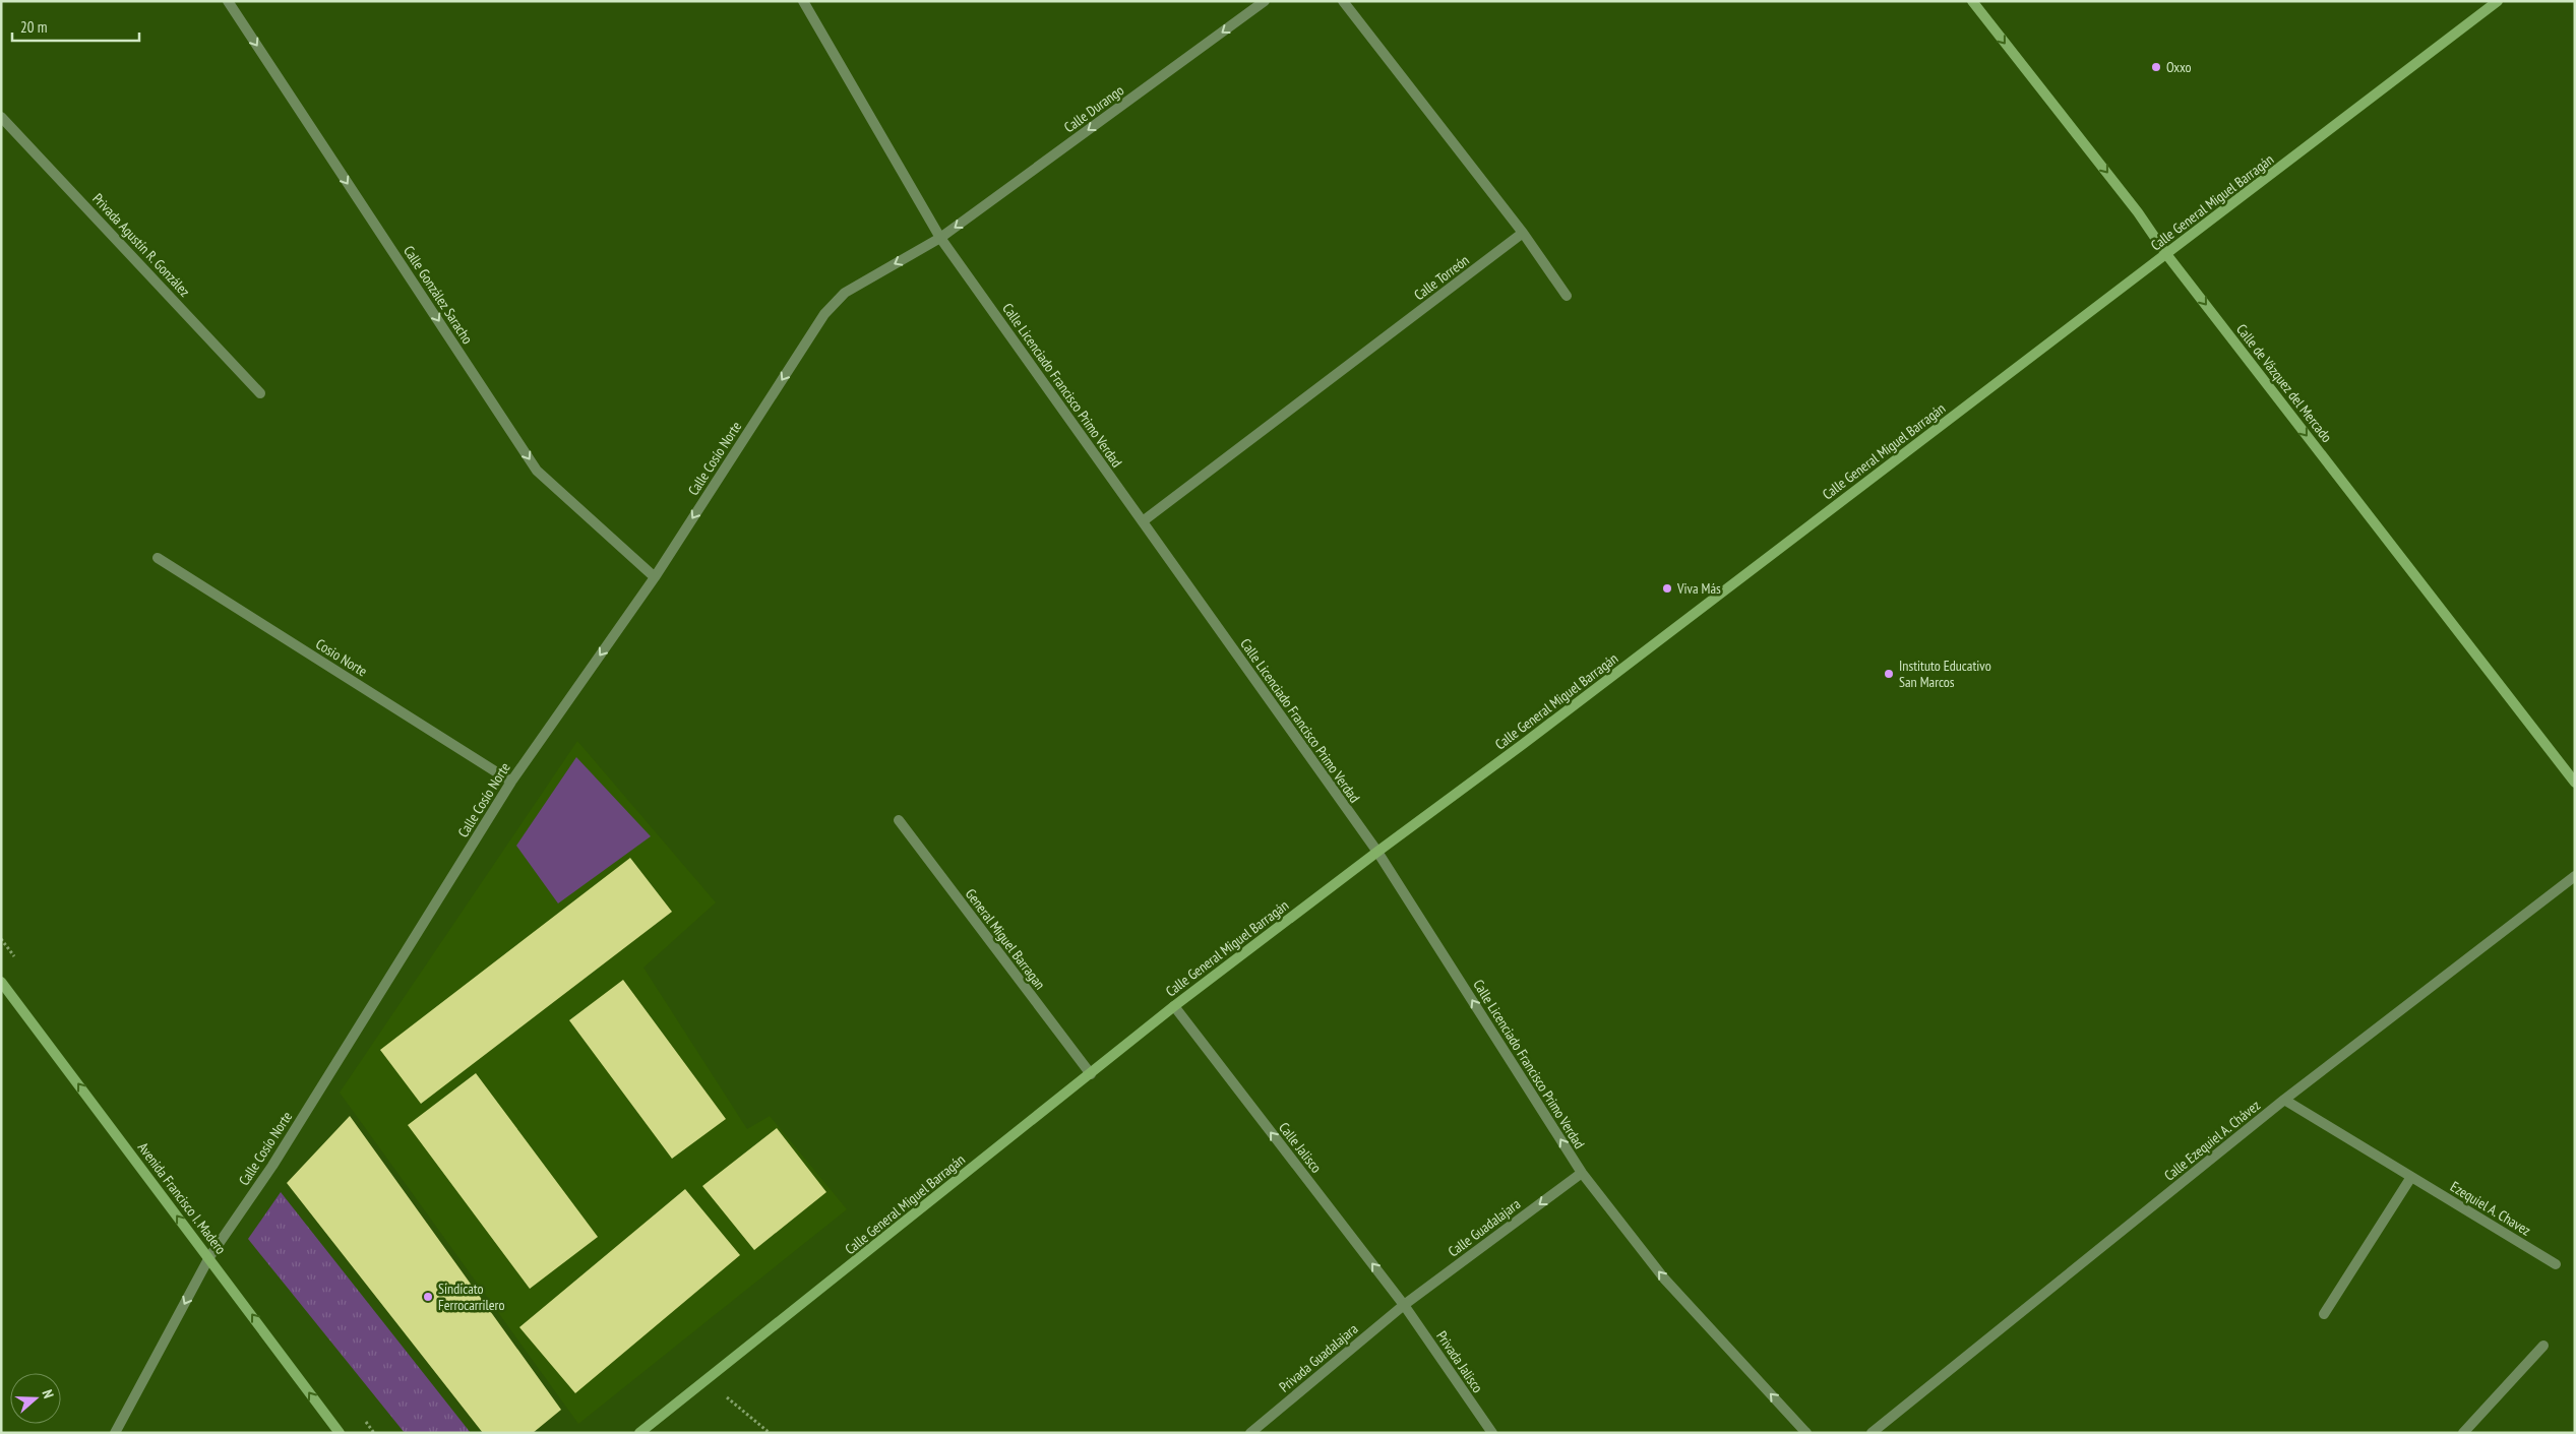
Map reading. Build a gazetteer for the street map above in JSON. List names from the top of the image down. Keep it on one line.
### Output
{"streets":{"street":["Calle Durango","Calle General Miguel Barragán","Privada Agustín R. González","Calle Torreón","Calle González Saracho","Calle de Vázquez del Mercado","Calle Licenciado Francisco Primo Verdad","Calle Cosío Norte","Cosio Norte","General Miguel Barragan","Calle Ezequiel A. Chávez","Calle Jalisco","Avenida Francisco I. Madero","Ezequiel A. Chavez","Calle Guadalajara","Privada Guadalajara","Privada Jalisco"]},"crossings":[["Calle Durango","Calle Licenciado Francisco Primo Verdad"],["Calle Durango","Calle Cosío Norte"],["Calle General Miguel Barragán","Calle de Vázquez del Mercado"],["Calle General Miguel Barragán","Calle Licenciado Francisco Primo Verdad"],["Calle General Miguel Barragán","General Miguel Barragan"],["Calle General Miguel Barragán","Calle Jalisco"],["Calle Torreón","Calle Licenciado Francisco Primo Verdad"],["Calle González Saracho","Calle Cosío Norte"],["Calle Licenciado Francisco Primo Verdad","Calle Cosío Norte"],["Calle Licenciado Francisco Primo Verdad","Calle Guadalajara"],["Calle Cosío Norte","Cosio Norte"],["Calle Cosío Norte","Avenida Francisco I. Madero"],["Calle Ezequiel A. Chávez","Ezequiel A. Chavez"],["Calle Jalisco","Calle Guadalajara"],["Calle Jalisco","Privada Guadalajara"],["Calle Jalisco","Privada Jalisco"],["Calle Guadalajara","Privada Guadalajara"],["Calle Guadalajara","Privada Jalisco"],["Privada Guadalajara","Privada Jalisco"]],"one_way":["Calle Durango","Calle González Saracho","Calle de Vázquez del Mercado","Calle Licenciado Francisco Primo Verdad","Calle Cosío Norte","Calle Jalisco","Avenida Francisco I. Madero","Calle Guadalajara"],"places":["Oxxo","Viva Más","Instituto Educativo San Marcos","Sindicato Ferrocarrilero"],"scale_bar":"20 m","north":"right"}
